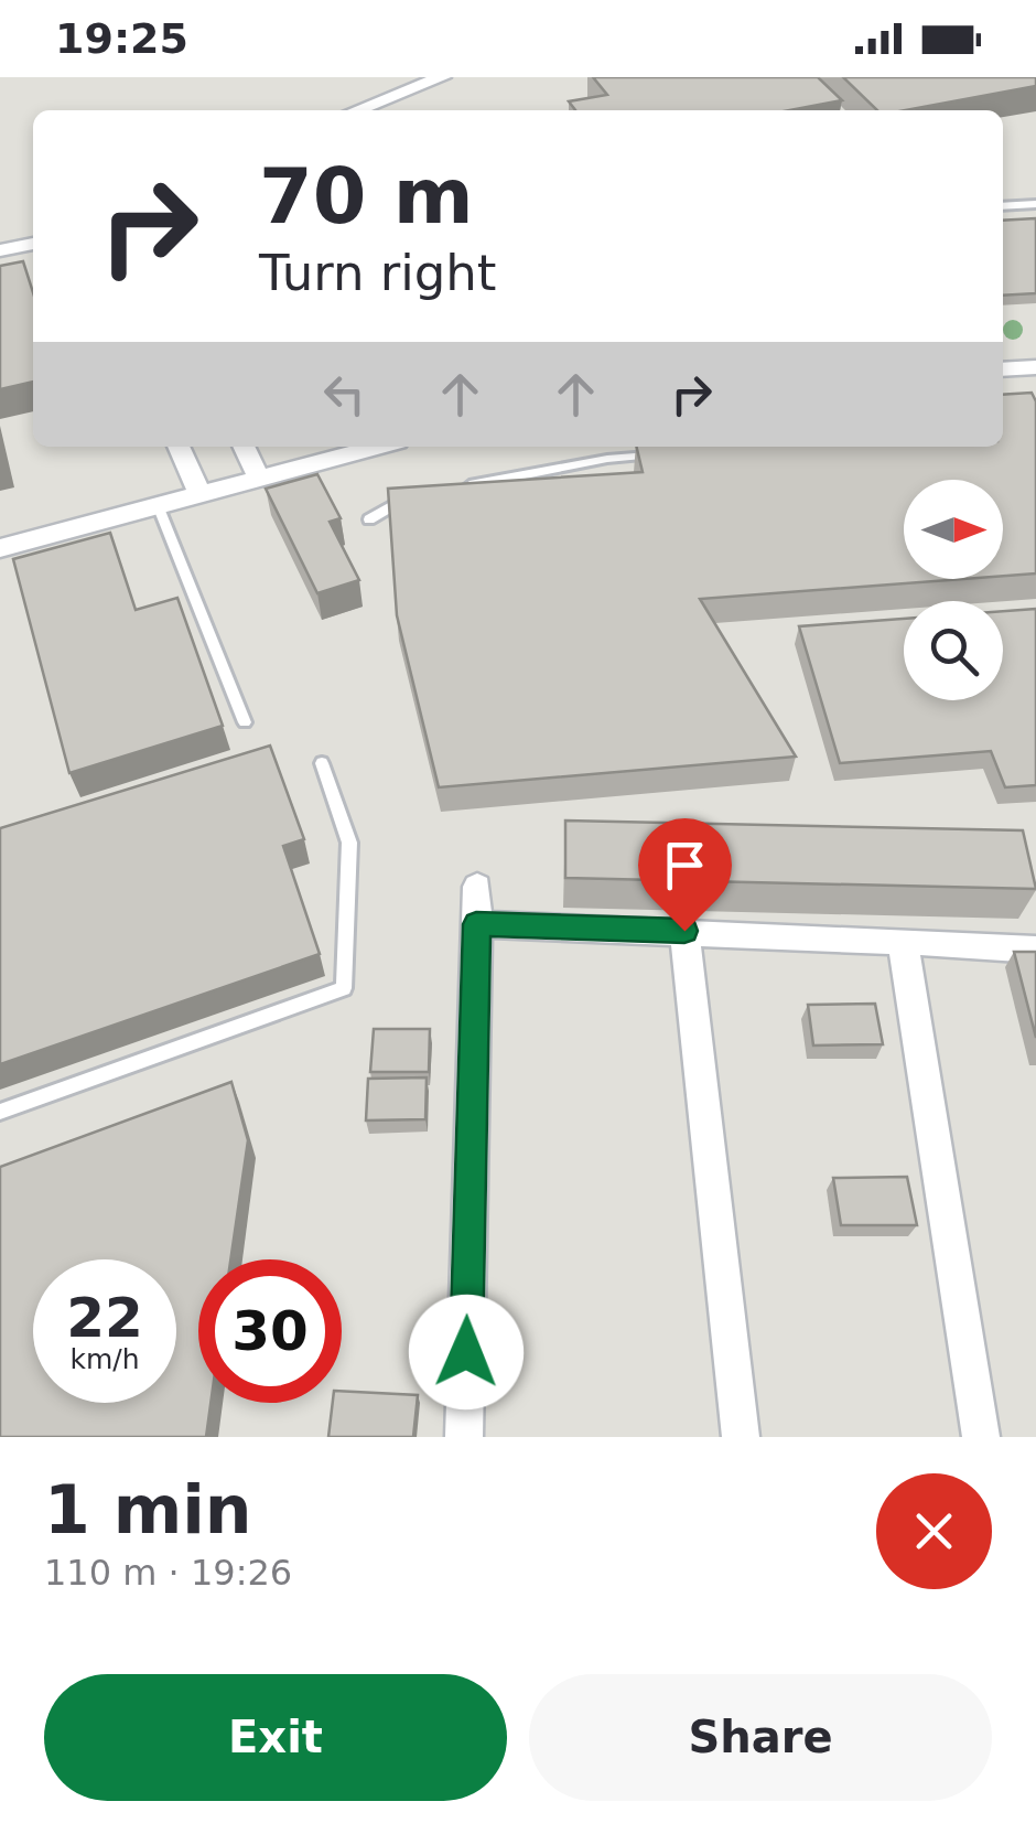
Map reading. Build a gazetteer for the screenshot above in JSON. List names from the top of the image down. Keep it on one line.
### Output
{"north":"right","page":{"status":"19:25","turn":["70 m","Turn right"],"speed":"22 km/h","limit":"30","heading":["1 min","110 m · 19:26"],"buttons":["Exit","Share"]}}
